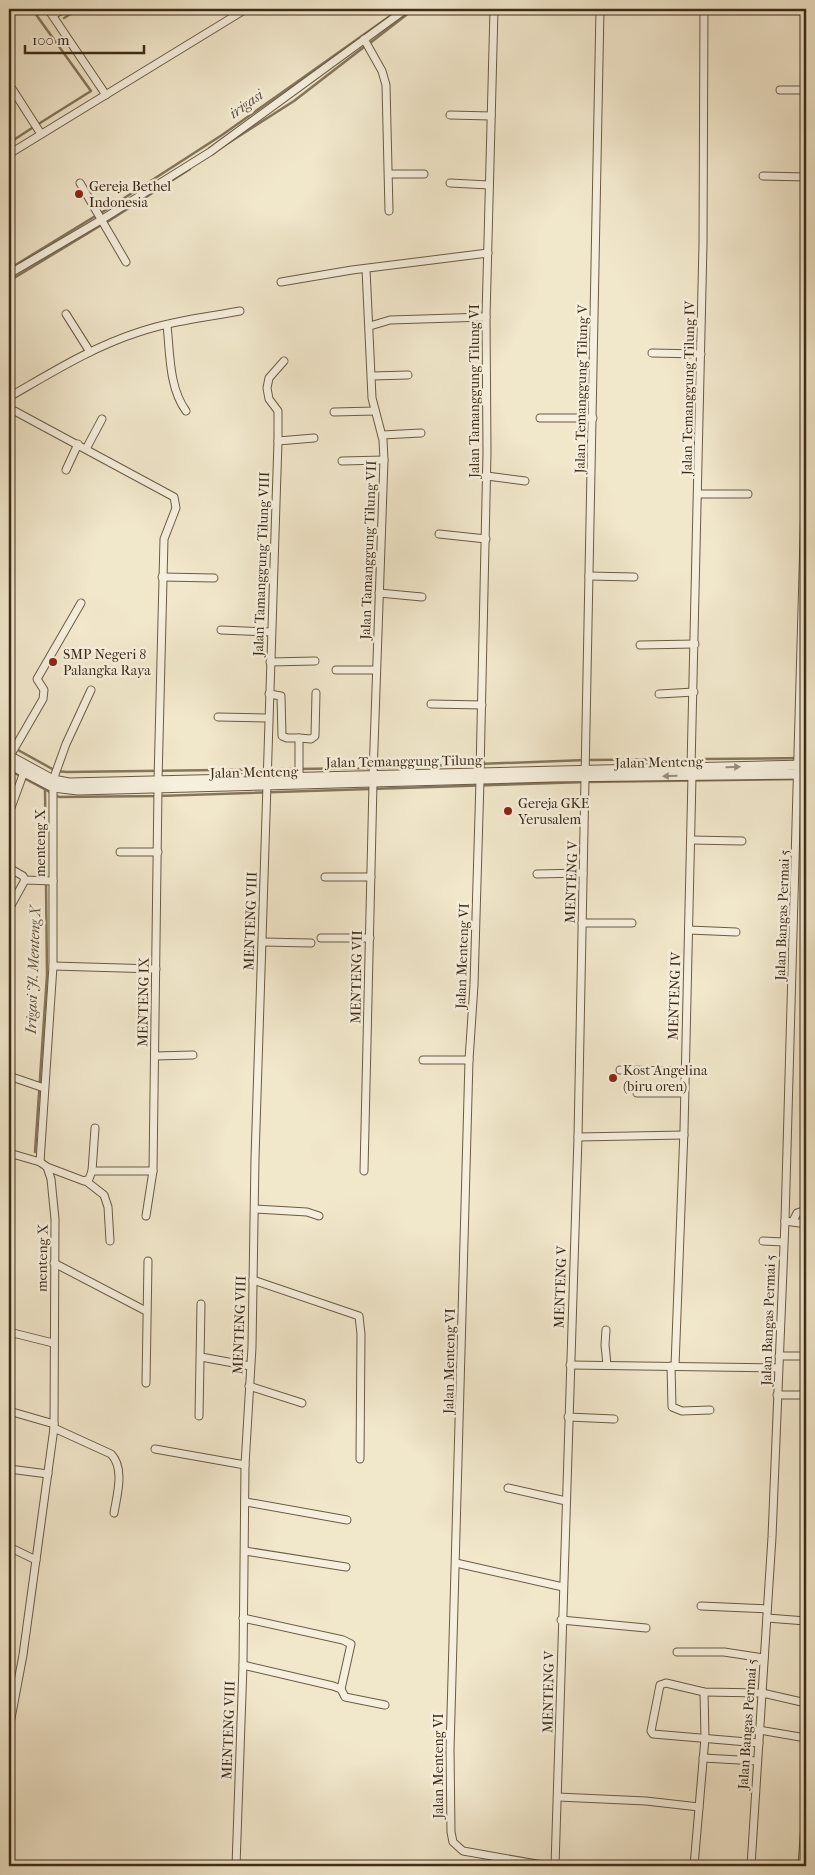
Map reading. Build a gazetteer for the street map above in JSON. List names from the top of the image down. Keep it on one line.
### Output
{"streets":{"street":["Jalan Temanggung Tilung IV","Jalan Temanggung Tilung V","Jalan Tamanggung Tilung VI","Jalan Tamanggung Tilung VII","Jalan Tamanggung Tilung VIII","Jalan Temanggung Tilung","Jalan Menteng","menteng X","MENTENG V","Jalan Bangas Permai 5","MENTENG VIII","Jalan Menteng VI","MENTENG VII","MENTENG IV","MENTENG IX"]},"crossings":[["Jalan Temanggung Tilung IV","Jalan Temanggung Tilung"],["Jalan Temanggung Tilung IV","MENTENG IV"],["Jalan Temanggung Tilung V","Jalan Temanggung Tilung"],["Jalan Temanggung Tilung V","MENTENG V"],["Jalan Tamanggung Tilung VI","Jalan Temanggung Tilung"],["Jalan Tamanggung Tilung VI","Jalan Menteng VI"],["Jalan Tamanggung Tilung VII","Jalan Temanggung Tilung"],["Jalan Tamanggung Tilung VII","Jalan Menteng"],["Jalan Tamanggung Tilung VII","MENTENG VII"],["Jalan Tamanggung Tilung VIII","Jalan Temanggung Tilung"],["Jalan Tamanggung Tilung VIII","Jalan Menteng"],["Jalan Tamanggung Tilung VIII","MENTENG VIII"],["Jalan Temanggung Tilung","Jalan Menteng"],["Jalan Temanggung Tilung","menteng X"],["Jalan Temanggung Tilung","MENTENG V"],["Jalan Temanggung Tilung","Jalan Bangas Permai 5"],["Jalan Temanggung Tilung","MENTENG VIII"],["Jalan Temanggung Tilung","Jalan Menteng VI"],["Jalan Temanggung Tilung","MENTENG VII"],["Jalan Temanggung Tilung","MENTENG IV"],["Jalan Temanggung Tilung","MENTENG IX"],["Jalan Menteng","MENTENG VIII"],["Jalan Menteng","MENTENG VII"]],"water":["irigasi","Irigasi Jl. Menteng X"],"places":["Gereja Bethel Indonesia","SMP Negeri 8 Palangka Raya","Gereja GKE Yerusalem","Kost Angelina (biru oren)"],"scale_bar":"100 m"}
